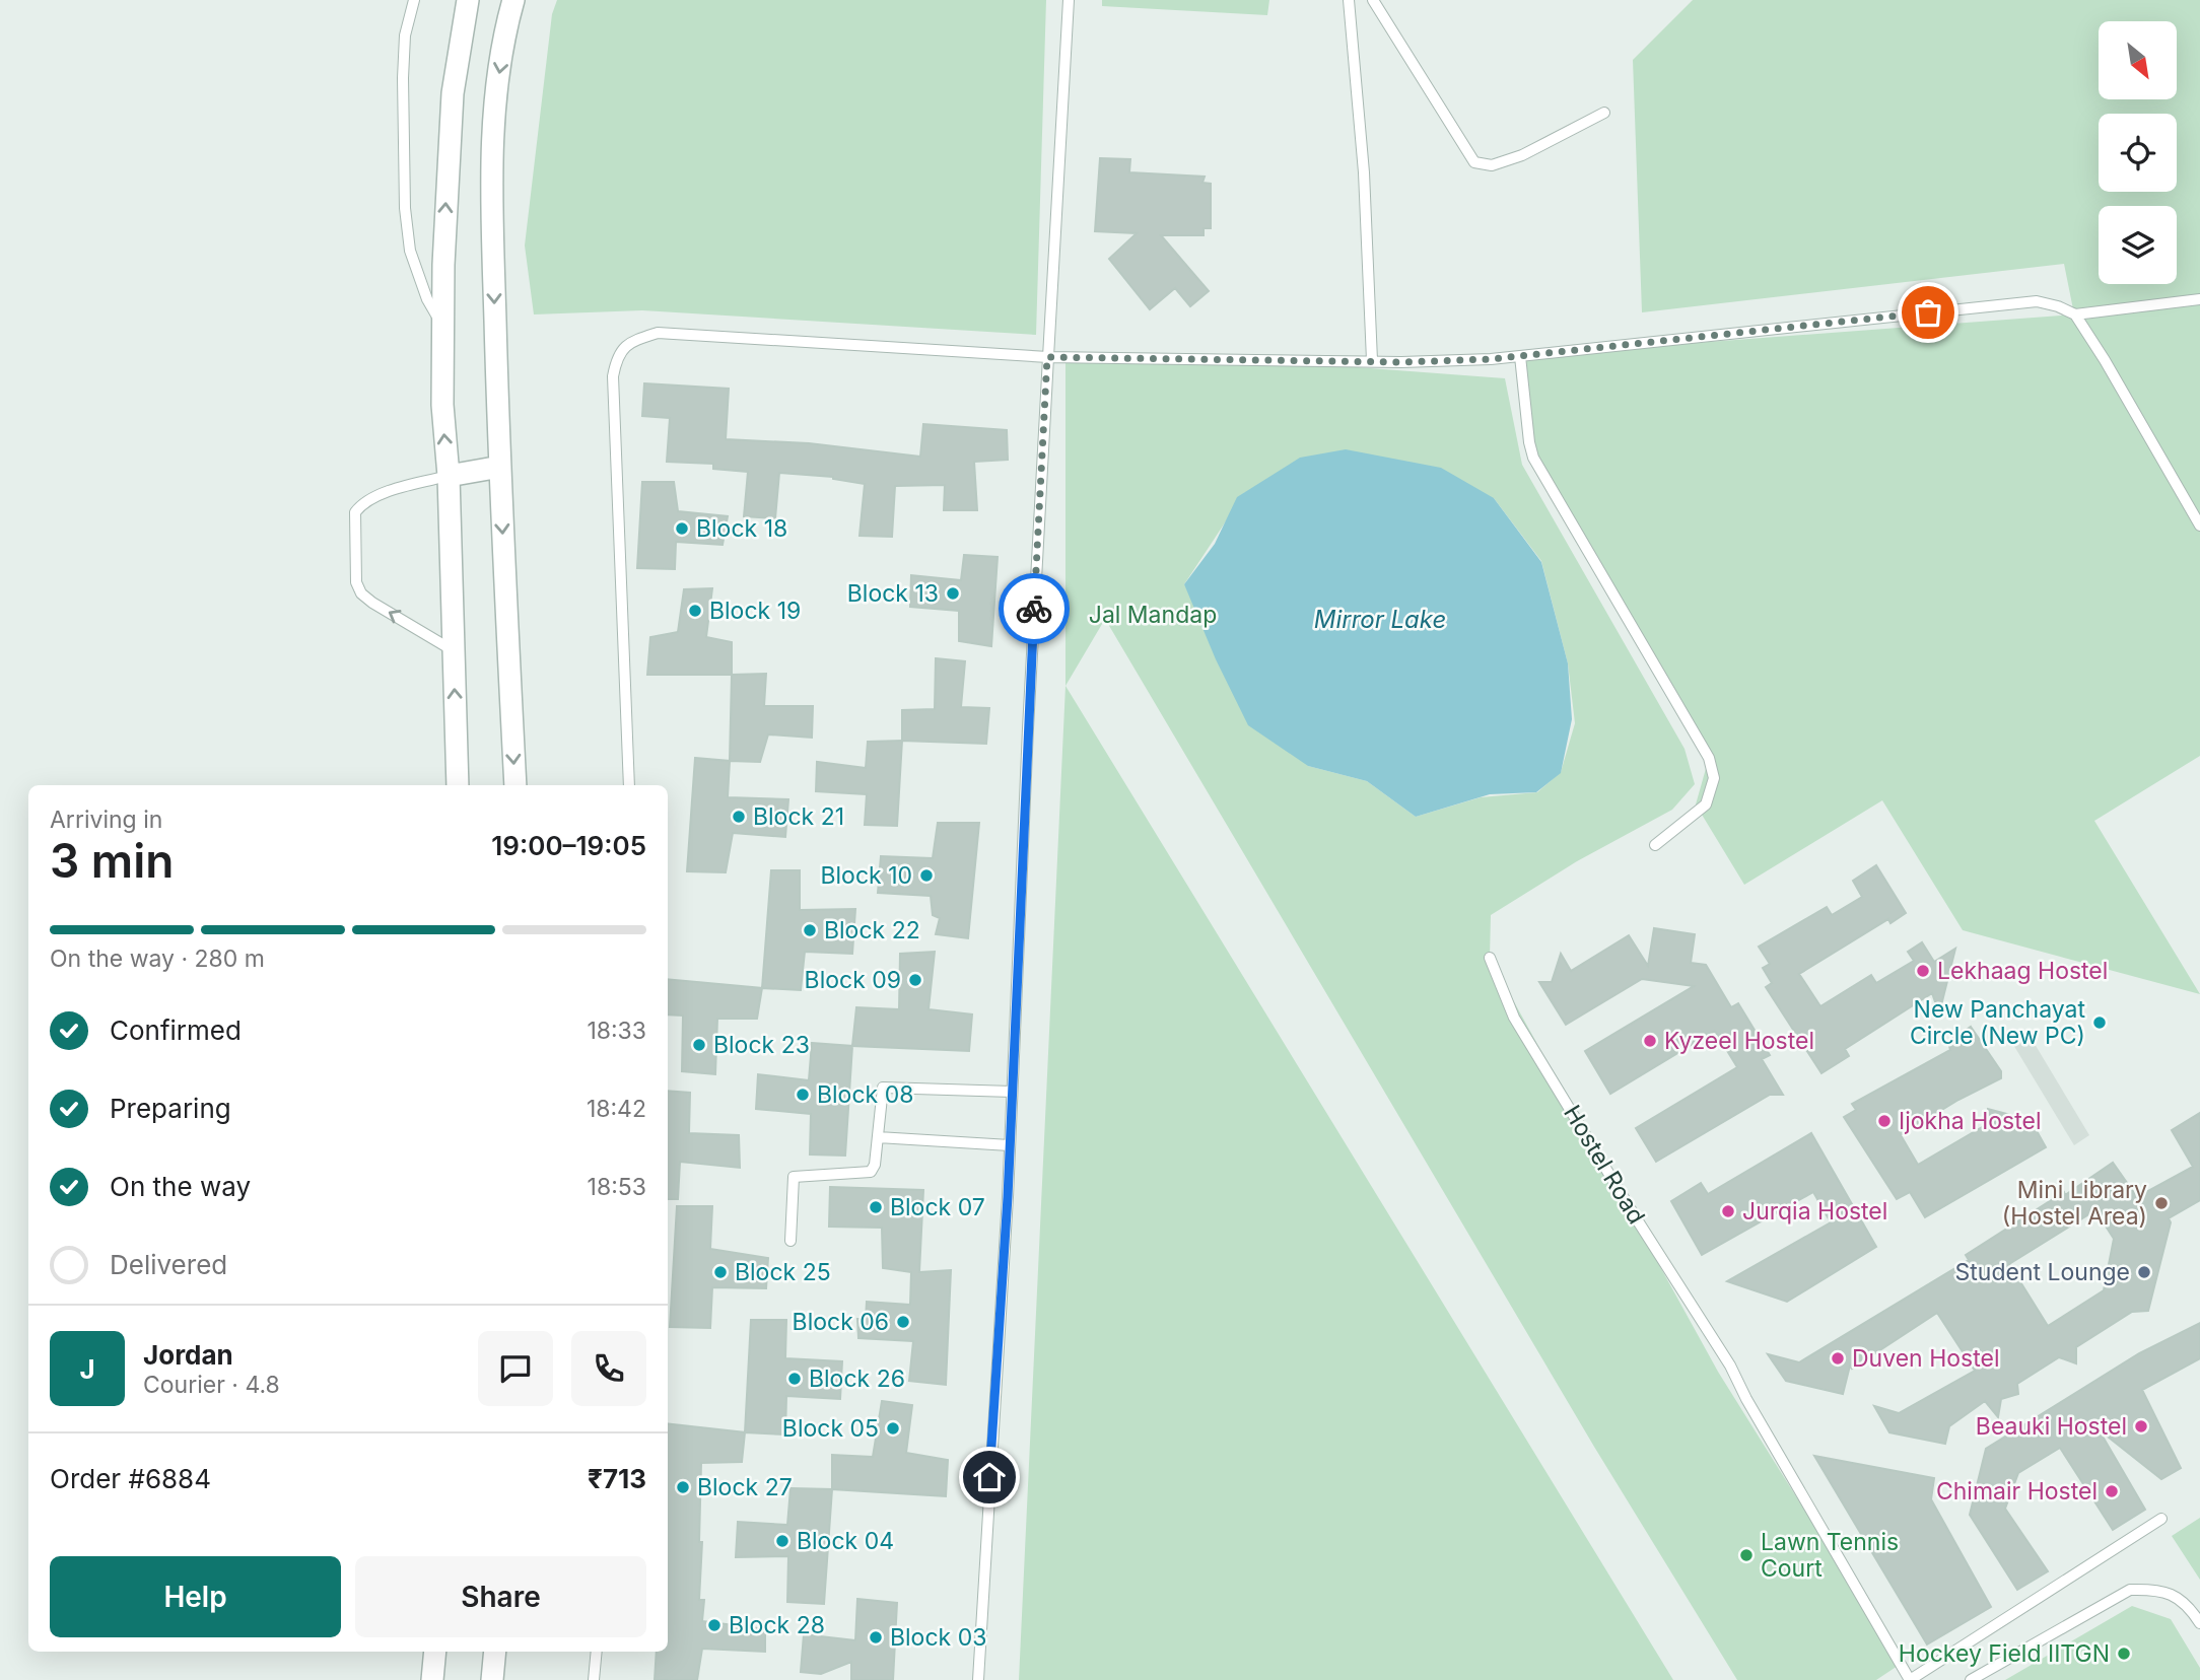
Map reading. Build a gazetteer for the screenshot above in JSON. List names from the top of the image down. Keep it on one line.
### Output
{"streets":{"lane":["Hostel Road"]},"water":["Mirror Lake"],"parks":["Jal Mandap"],"places":["Block 18","Block 13","Block 19","Block 21","Block 10","Block 22","Lekhaag Hostel","Block 09","New Panchayat Circle (New PC)","Kyzeel Hostel","Block 23","Block 08","Ijokha Hostel","Mini Library (Hostel Area)","Block 07","Jurqia Hostel","Block 25","Student Lounge","Block 06","Duven Hostel","Block 26","Beauki Hostel","Block 05","Block 27","Chimair Hostel","Block 04","Lawn Tennis Court","Block 28","Block 03","Hockey Field IITGN"],"north":"bottom right","page":{"heading":["3 min","Arriving in","19:00–19:05"],"panel":["Jordan","Courier · 4.8","Order #6884","₹713"],"bar":"On the way · 280 m","list":[["Confirmed","18:33"],["Preparing","18:42"],["On the way","18:53"],"Delivered"],"round":"J","buttons":["Help","Share"]}}
